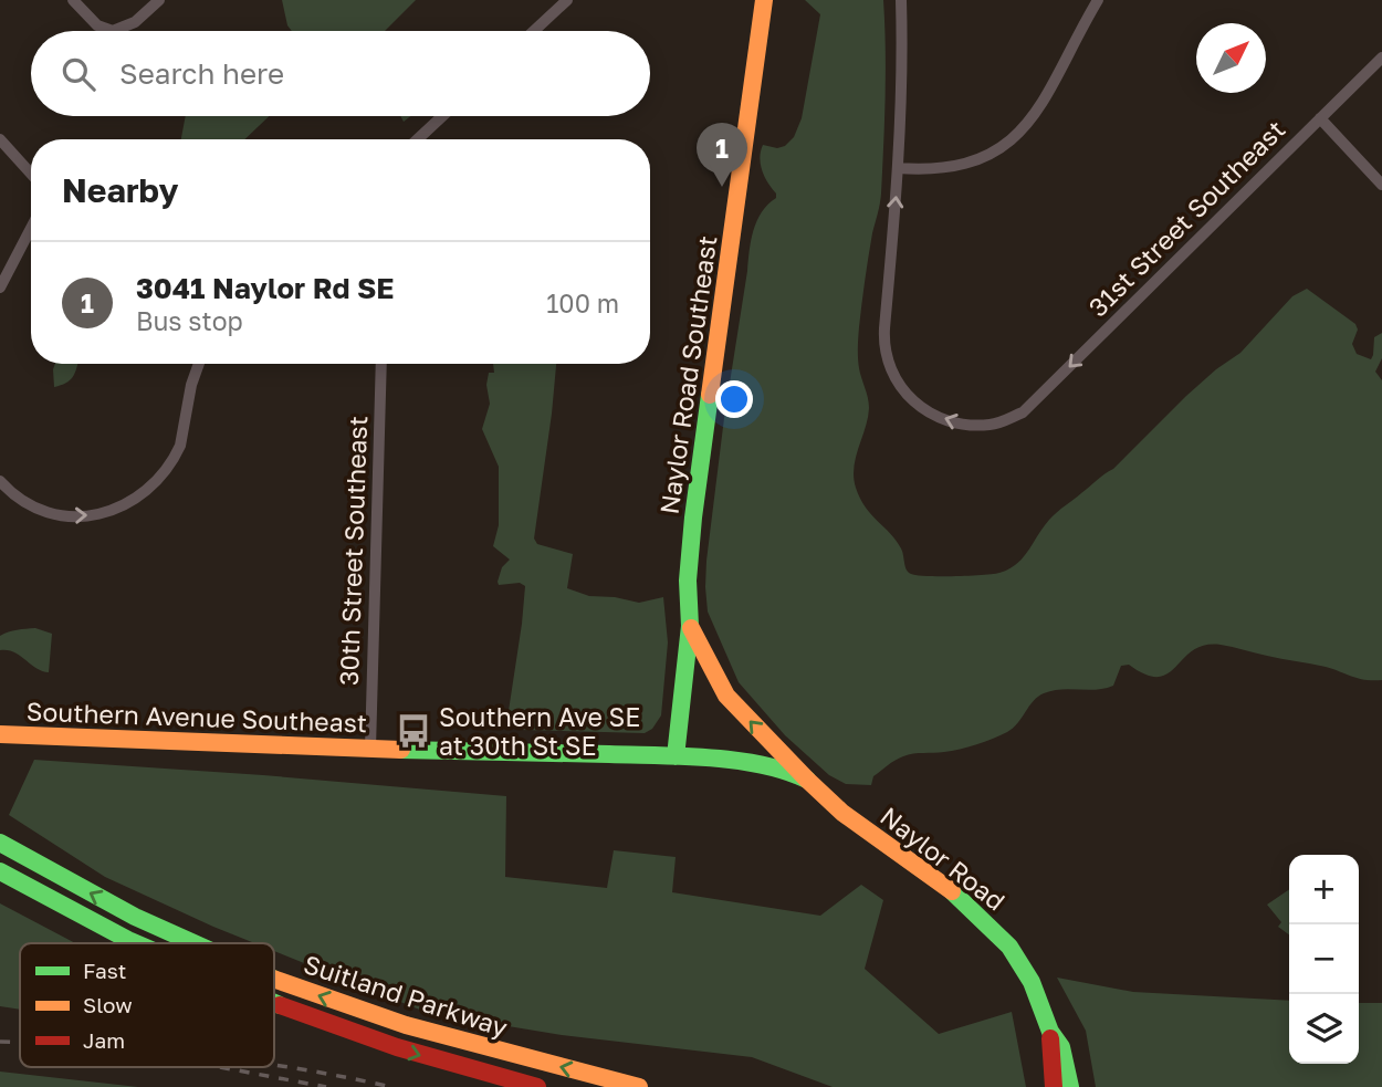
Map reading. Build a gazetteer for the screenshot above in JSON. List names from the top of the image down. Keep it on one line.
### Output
{"streets":{"main road":["Naylor Road Southeast","Southern Avenue Southeast","Naylor Road","Suitland Parkway"],"street":["31st Street Southeast","30th Street Southeast"]},"crossings":[["Naylor Road Southeast","Southern Avenue Southeast"],["Naylor Road Southeast","Naylor Road"],["30th Street Southeast","Southern Avenue Southeast"],["Southern Avenue Southeast","Naylor Road"]],"places":{"bus stop":["Southern Ave SE at 30th St SE"]},"legend":["Fast","Slow","Jam"],"north":"top right","page":{"search":"Search here","pins":"1","heading":"Nearby","list":[{"mark":"1","name":"3041 Naylor Rd SE","note":"Bus stop","value":"100 m"}],"map_buttons":["+","−"]}}
